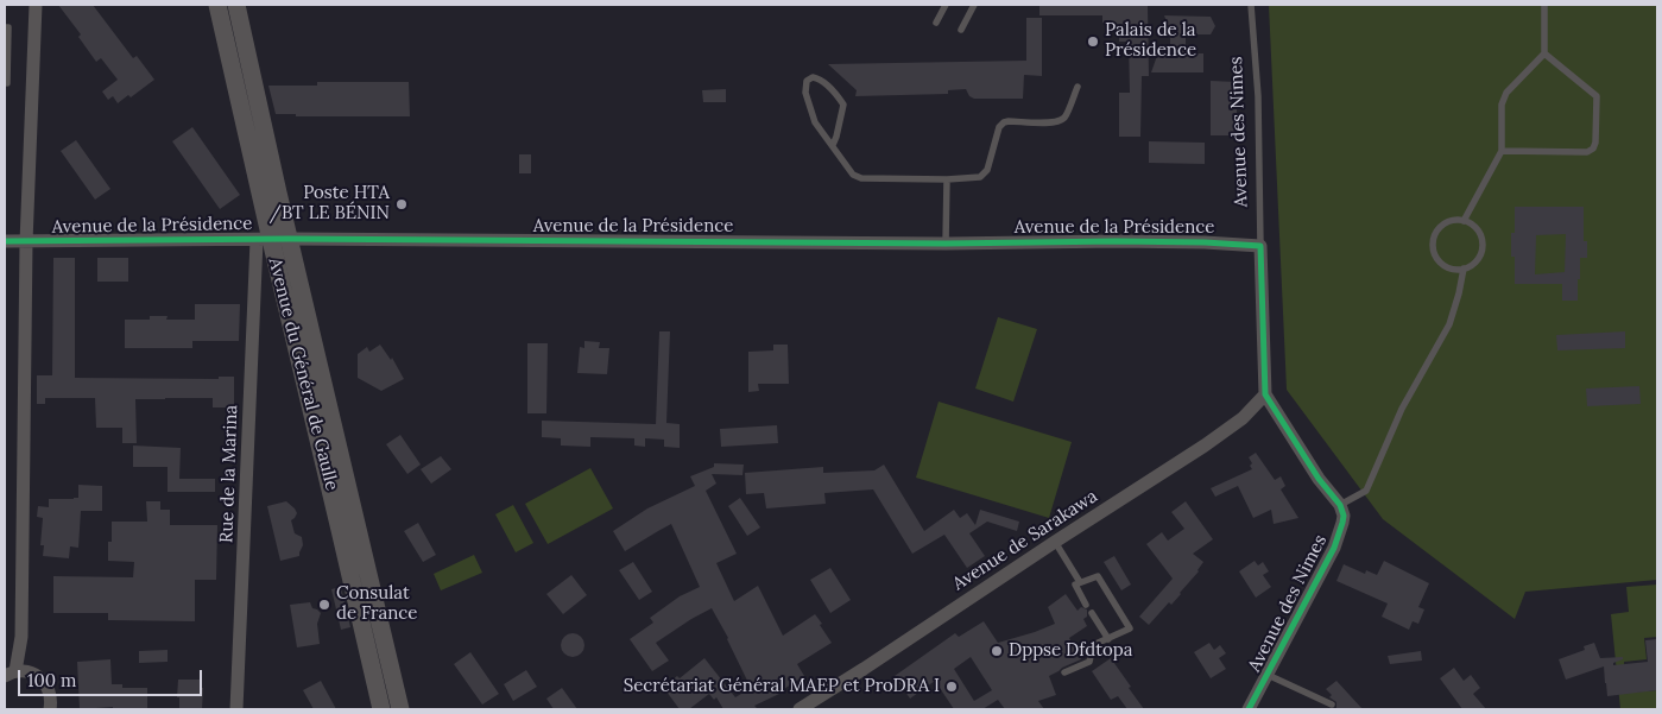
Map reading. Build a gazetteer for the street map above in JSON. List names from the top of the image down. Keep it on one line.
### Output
{"streets":{"street":["Avenue des Nimes","Avenue de la Présidence","Avenue du Général de Gaulle","Rue de la Marina","Avenue de Sarakawa"]},"crossings":[["Avenue des Nimes","Avenue de la Présidence"],["Avenue des Nimes","Avenue de Sarakawa"],["Avenue de la Présidence","Avenue du Général de Gaulle"],["Avenue de la Présidence","Rue de la Marina"],["Avenue du Général de Gaulle","Rue de la Marina"]],"places":["Palais de la Présidence","Poste HTA /BT LE BÉNIN","Consulat de France","Dppse Dfdtopa","Secrétariat Général MAEP et ProDRA I"],"scale_bar":"100 m"}
